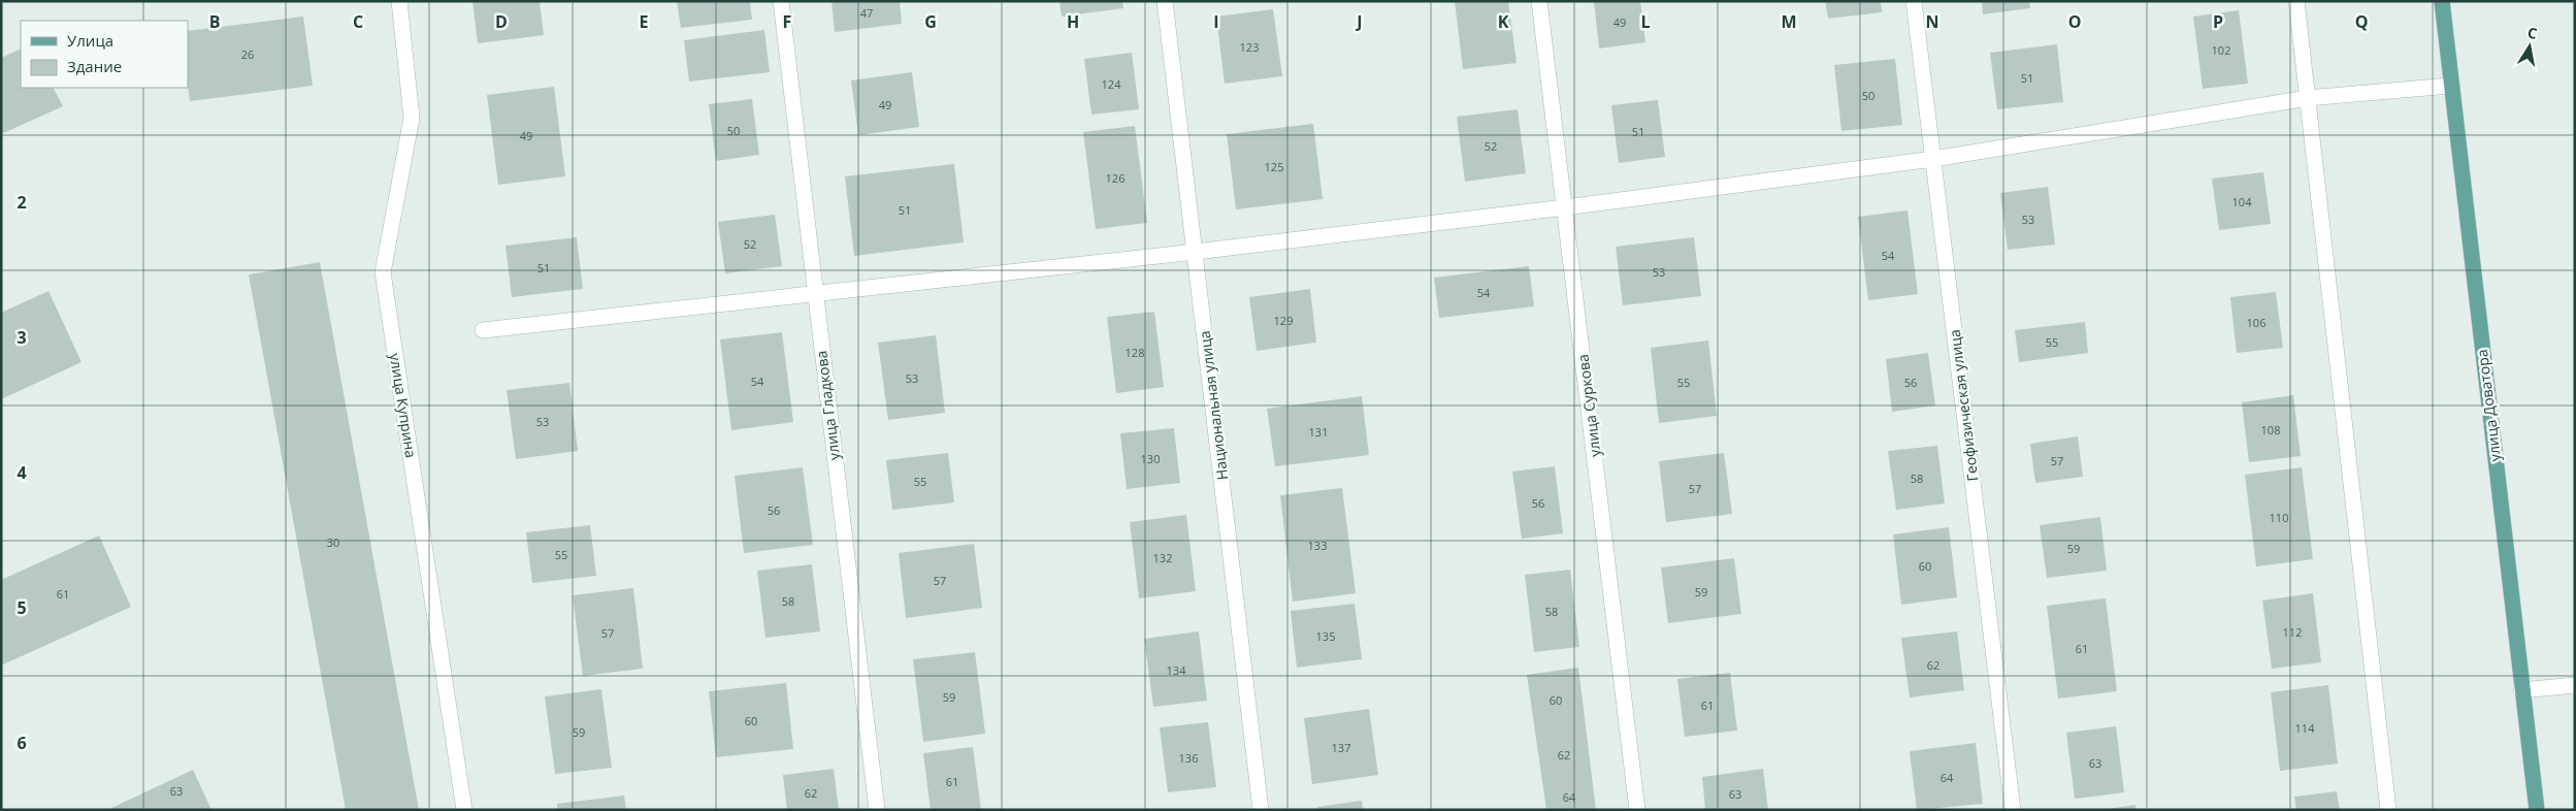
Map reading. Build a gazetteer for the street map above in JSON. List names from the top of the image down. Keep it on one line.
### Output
{"streets":{"main road":["улица Доватора"],"street":["улица Куприна","улица Гладкова","Национальная улица","улица Суркова","Геофизическая улица"]},"house_numbers":["47","49","123","102","26","51","124","50","49","50","51","49","52","125","126","104","51","53","52","54","51","53","54","129","106","55","128","53","54","55","56","53","108","131","130","57","58","55","57","56","56","110","30","133","59","55","132","60","57","59","61","58","58","112","57","135","61","62","134","59","60","61","60","114","59","137","62","136","63","64","61","63","62","63","64"],"legend":["Улица","Здание"],"north":"top","grid":{"columns":["B","C","D","E","F","G","H","I","J","K","L","M","N","O","P","Q"],"rows":["2","3","4","5","6"]}}
